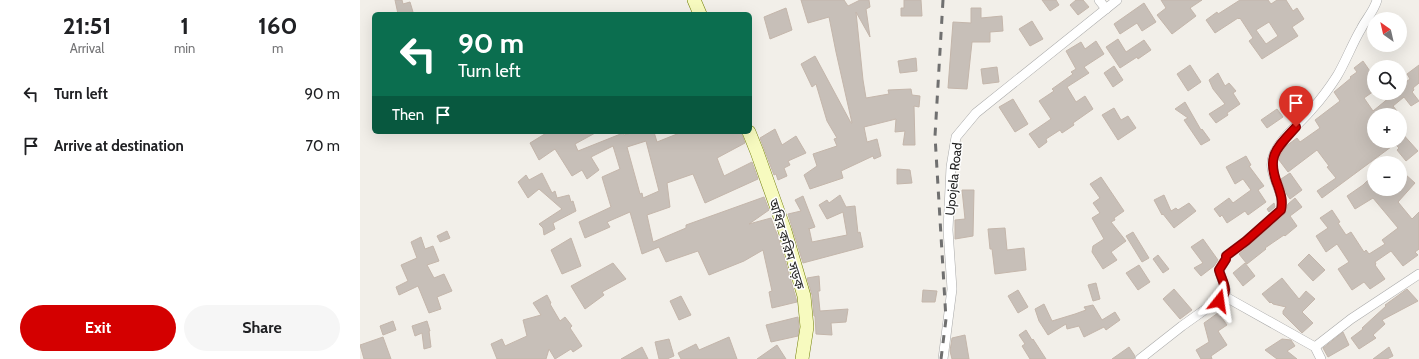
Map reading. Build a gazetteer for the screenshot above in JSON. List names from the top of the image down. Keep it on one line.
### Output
{"streets":{"main road":["অধির করিম সড়ক"],"street":["Upojela Road"]},"north":"top left","page":{"eta":["21:51","Arrival","1","min","160","m"],"map_buttons":["+","−"],"turn":["90 m","Turn left"],"list":[{"name":"Turn left","value":"90 m"},{"name":"Arrive at destination","value":"70 m"}],"then":"Then","buttons":["Exit","Share"]}}
